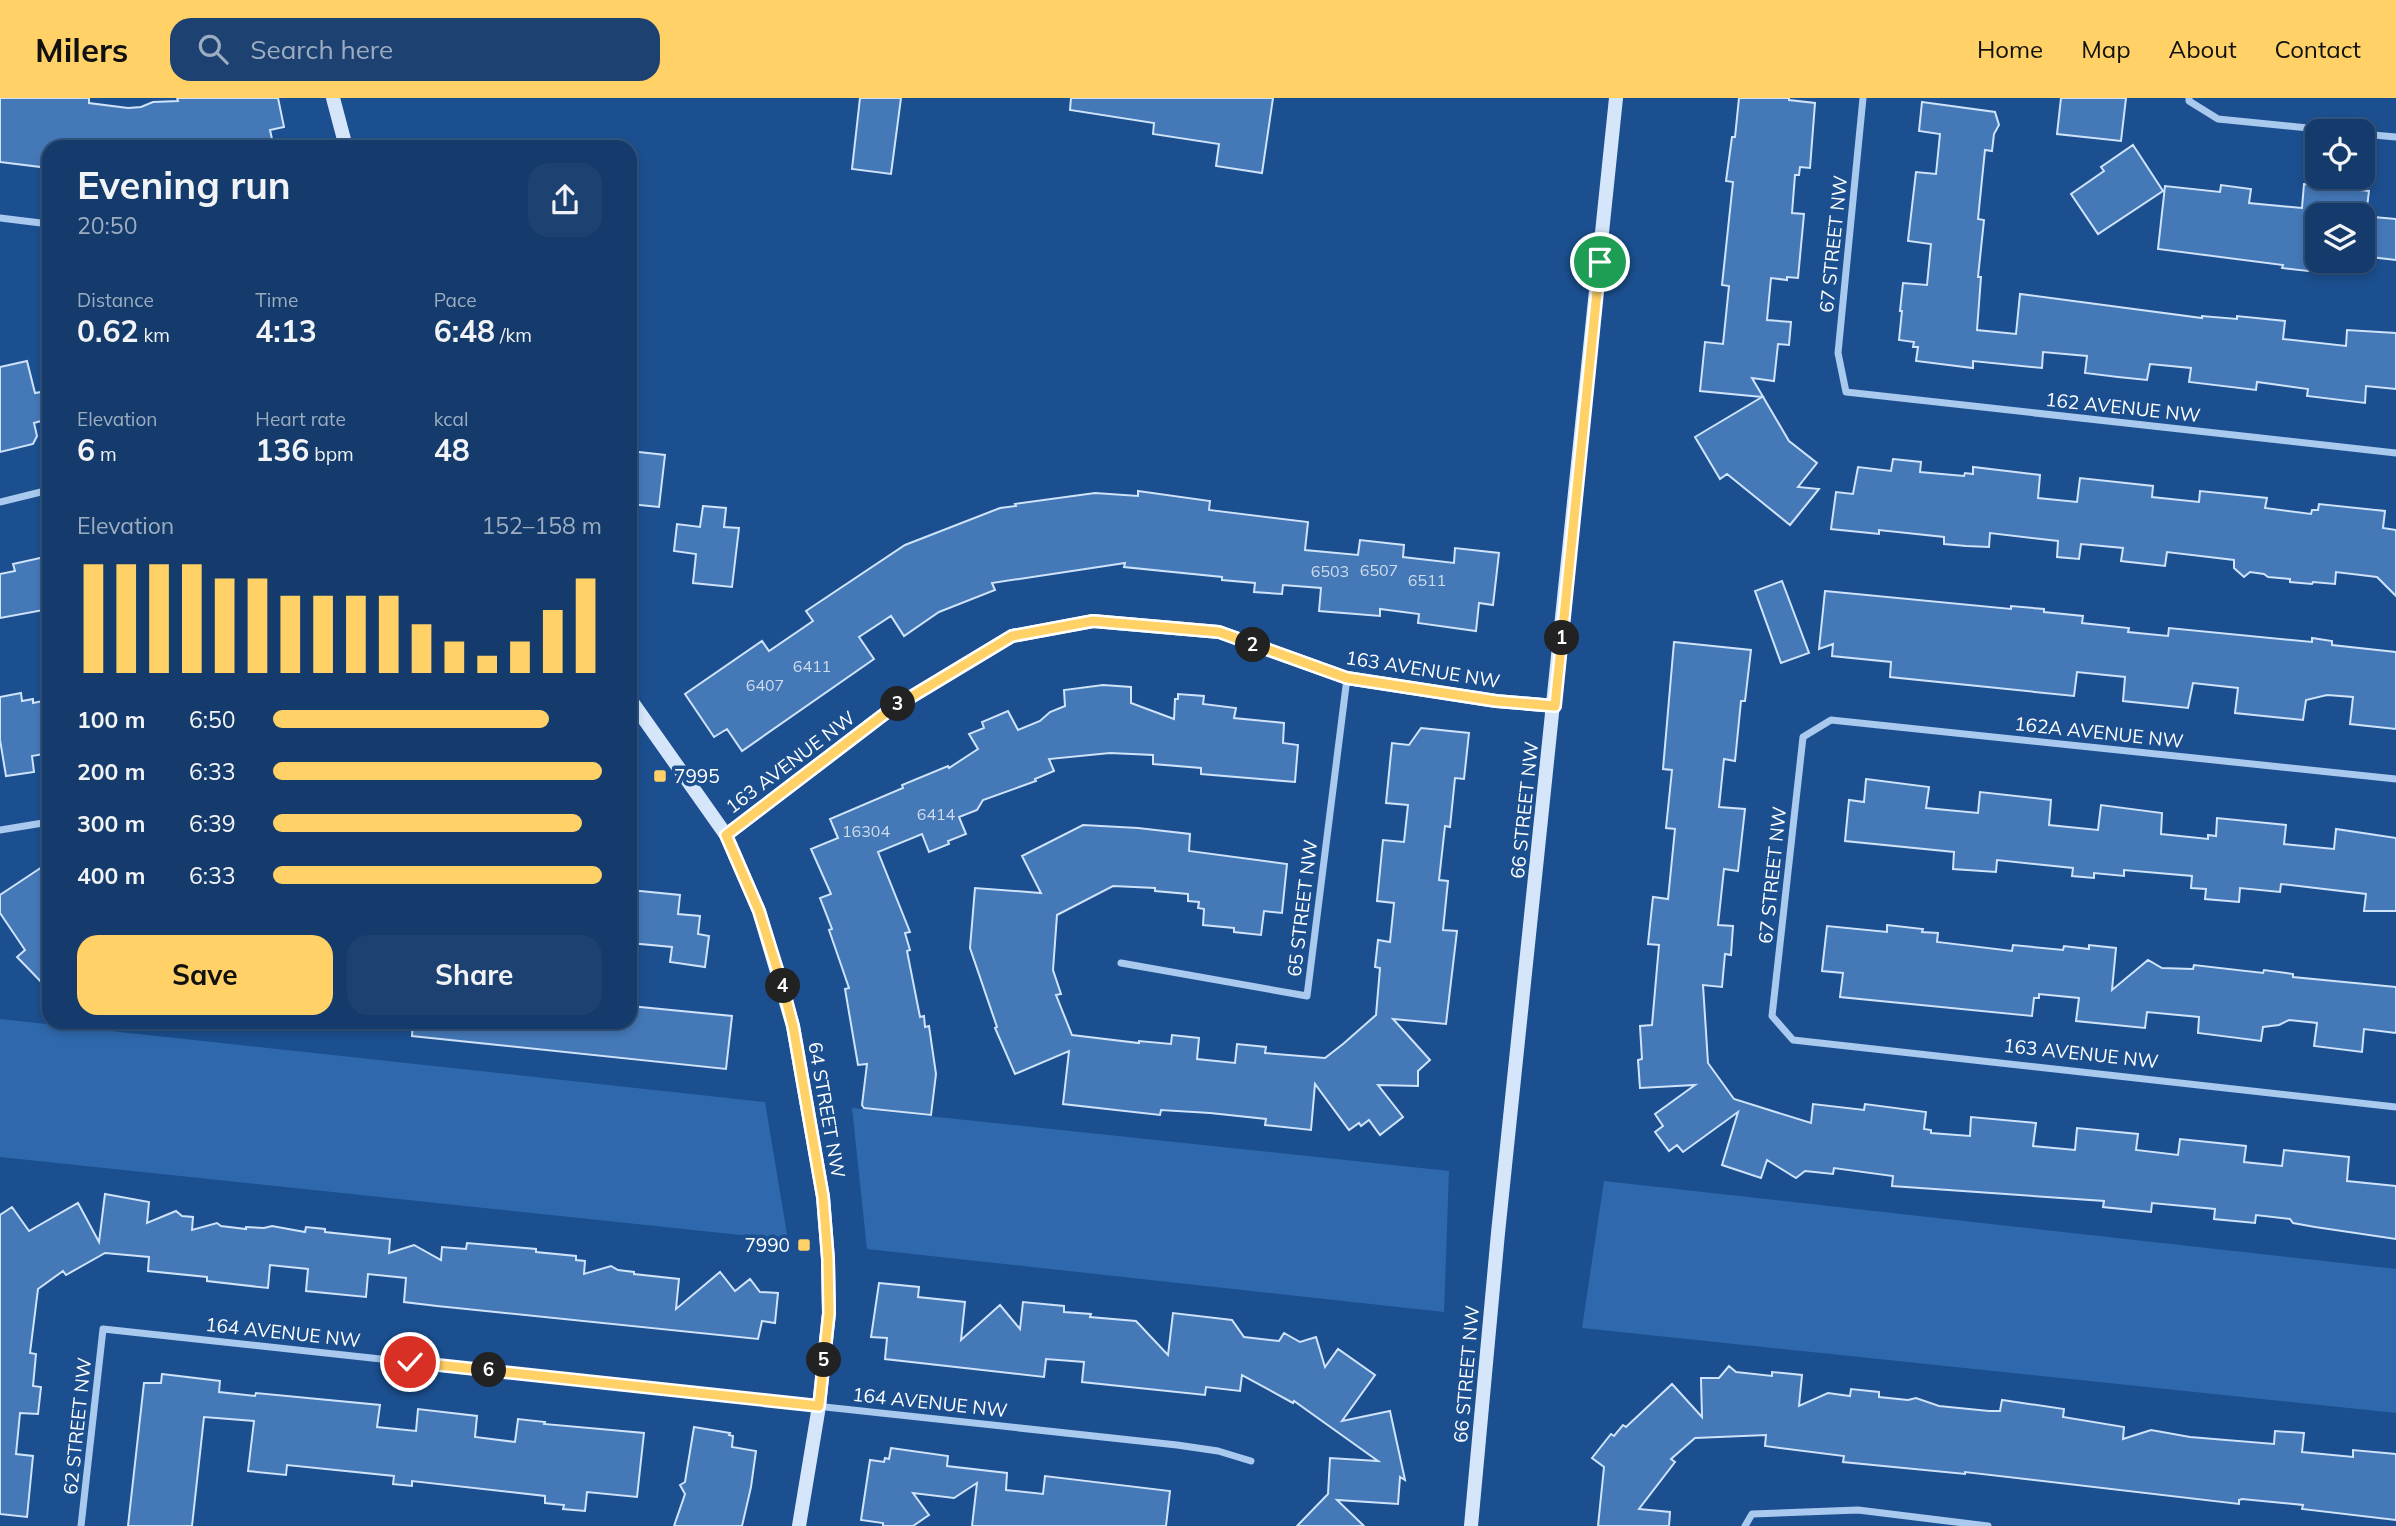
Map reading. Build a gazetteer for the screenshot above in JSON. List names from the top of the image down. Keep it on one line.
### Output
{"streets":{"street":["67 STREET NW","162 AVENUE NW","163 AVENUE NW","162A AVENUE NW","66 STREET NW","65 STREET NW","64 STREET NW","164 AVENUE NW","62 STREET NW"]},"crossings":[["67 STREET NW","162 AVENUE NW"],["67 STREET NW","163 AVENUE NW"],["67 STREET NW","162A AVENUE NW"],["163 AVENUE NW","66 STREET NW"],["163 AVENUE NW","65 STREET NW"],["163 AVENUE NW","64 STREET NW"],["64 STREET NW","164 AVENUE NW"],["164 AVENUE NW","62 STREET NW"]],"places":{"transit":["7995","7990"]},"house_numbers":["6507","6503","6511","6411","6407","6414","16304"],"page":{"header":"Milers","search":"Search here","nav":["Home","Map","About","Contact"],"heading":["Evening run","20:50"],"stats":[["Distance","0.62 km"],["Time","4:13"],["Pace","6:48 /km"],["Elevation","6 m"],["Heart rate","136 bpm"],["kcal","48"]],"chart":["Elevation","152–158 m"],"pins":["1","2","3","4","5","6"],"list":[{"name":"100 m","note":"6:50"},{"name":"200 m","note":"6:33"},{"name":"300 m","note":"6:39"},{"name":"400 m","note":"6:33"}],"buttons":["Save","Share"]}}
